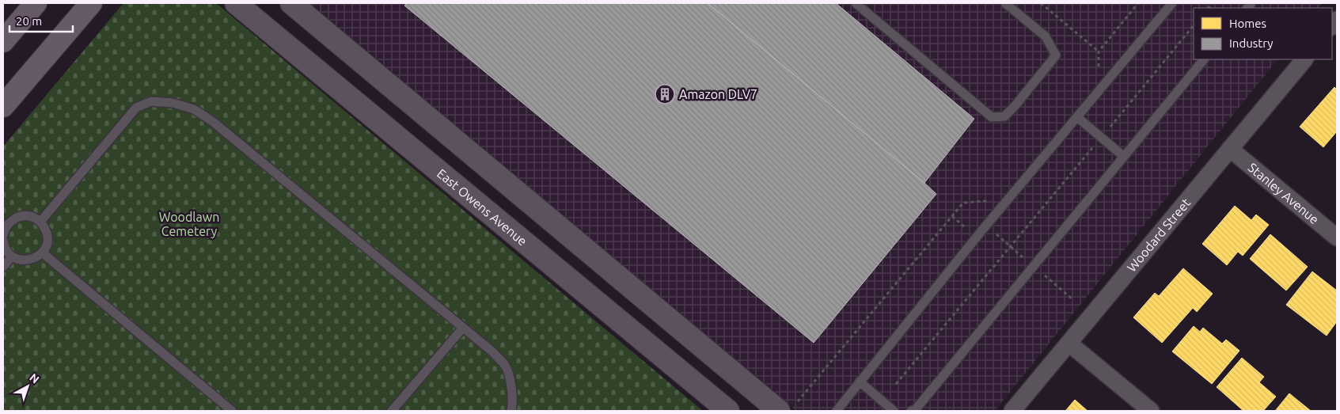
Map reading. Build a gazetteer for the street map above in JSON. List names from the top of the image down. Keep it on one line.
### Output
{"streets":{"main road":["East Owens Avenue"],"street":["Stanley Avenue","Woodard Street"]},"crossings":[["Stanley Avenue","Woodard Street"]],"parks":["Woodlawn Cemetery"],"places":{"building":["Amazon DLV7"]},"legend":["Homes","Industry"],"scale_bar":"20 m","north":"top right"}
